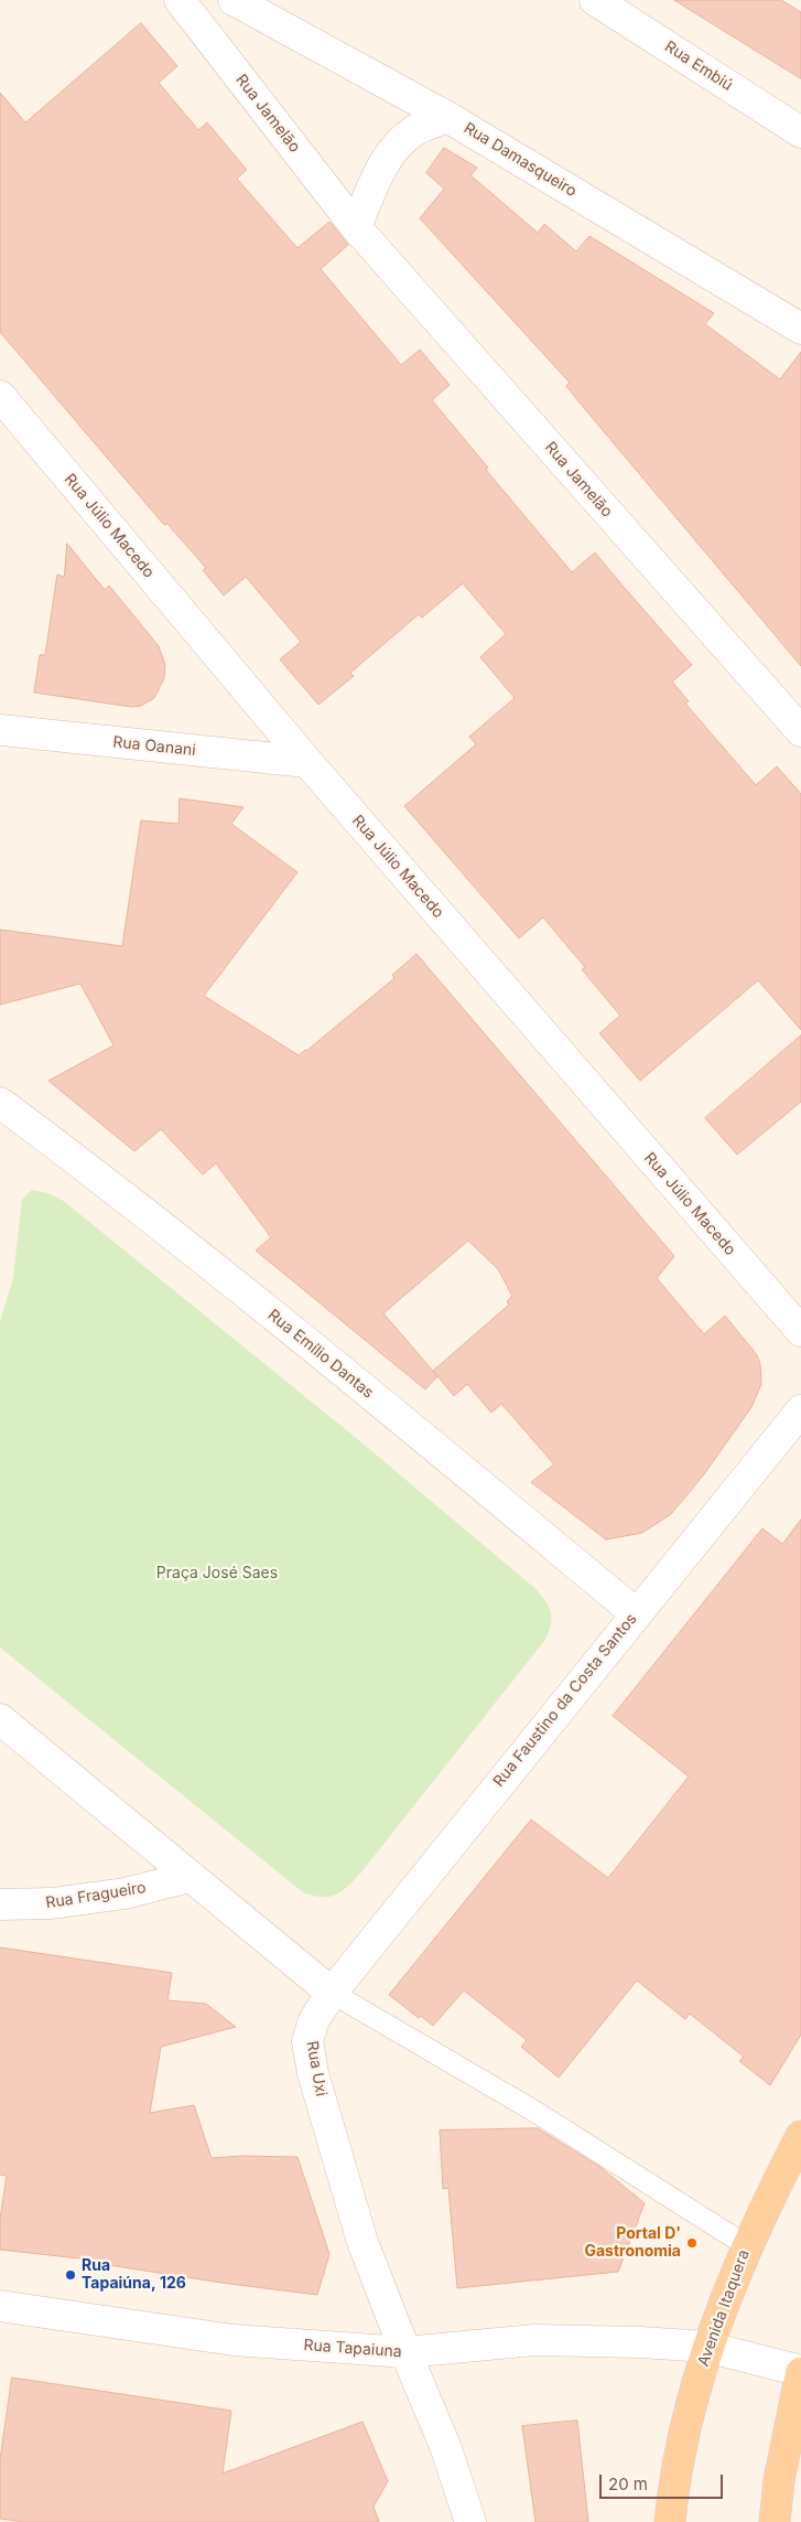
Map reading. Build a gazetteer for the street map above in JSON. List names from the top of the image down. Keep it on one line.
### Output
{"streets":{"main road":["Avenida Itaquera"],"street":["Rua Embiú","Rua Jamelão","Rua Damasqueiro","Rua Júlio Macedo","Rua Oanani","Rua Emílio Dantas","Rua Faustino da Costa Santos","Rua Fragueiro","Rua Uxi","Rua Tapaiuna"]},"crossings":[["Rua Júlio Macedo","Rua Oanani"],["Rua Emílio Dantas","Rua Faustino da Costa Santos"],["Rua Faustino da Costa Santos","Rua Uxi"],["Rua Uxi","Rua Tapaiuna"],["Avenida Itaquera","Rua Tapaiuna"]],"parks":["Praça José Saes"],"places":["Portal D' Gastronomia","Rua Tapaiúna, 126"],"scale_bar":"20 m"}
